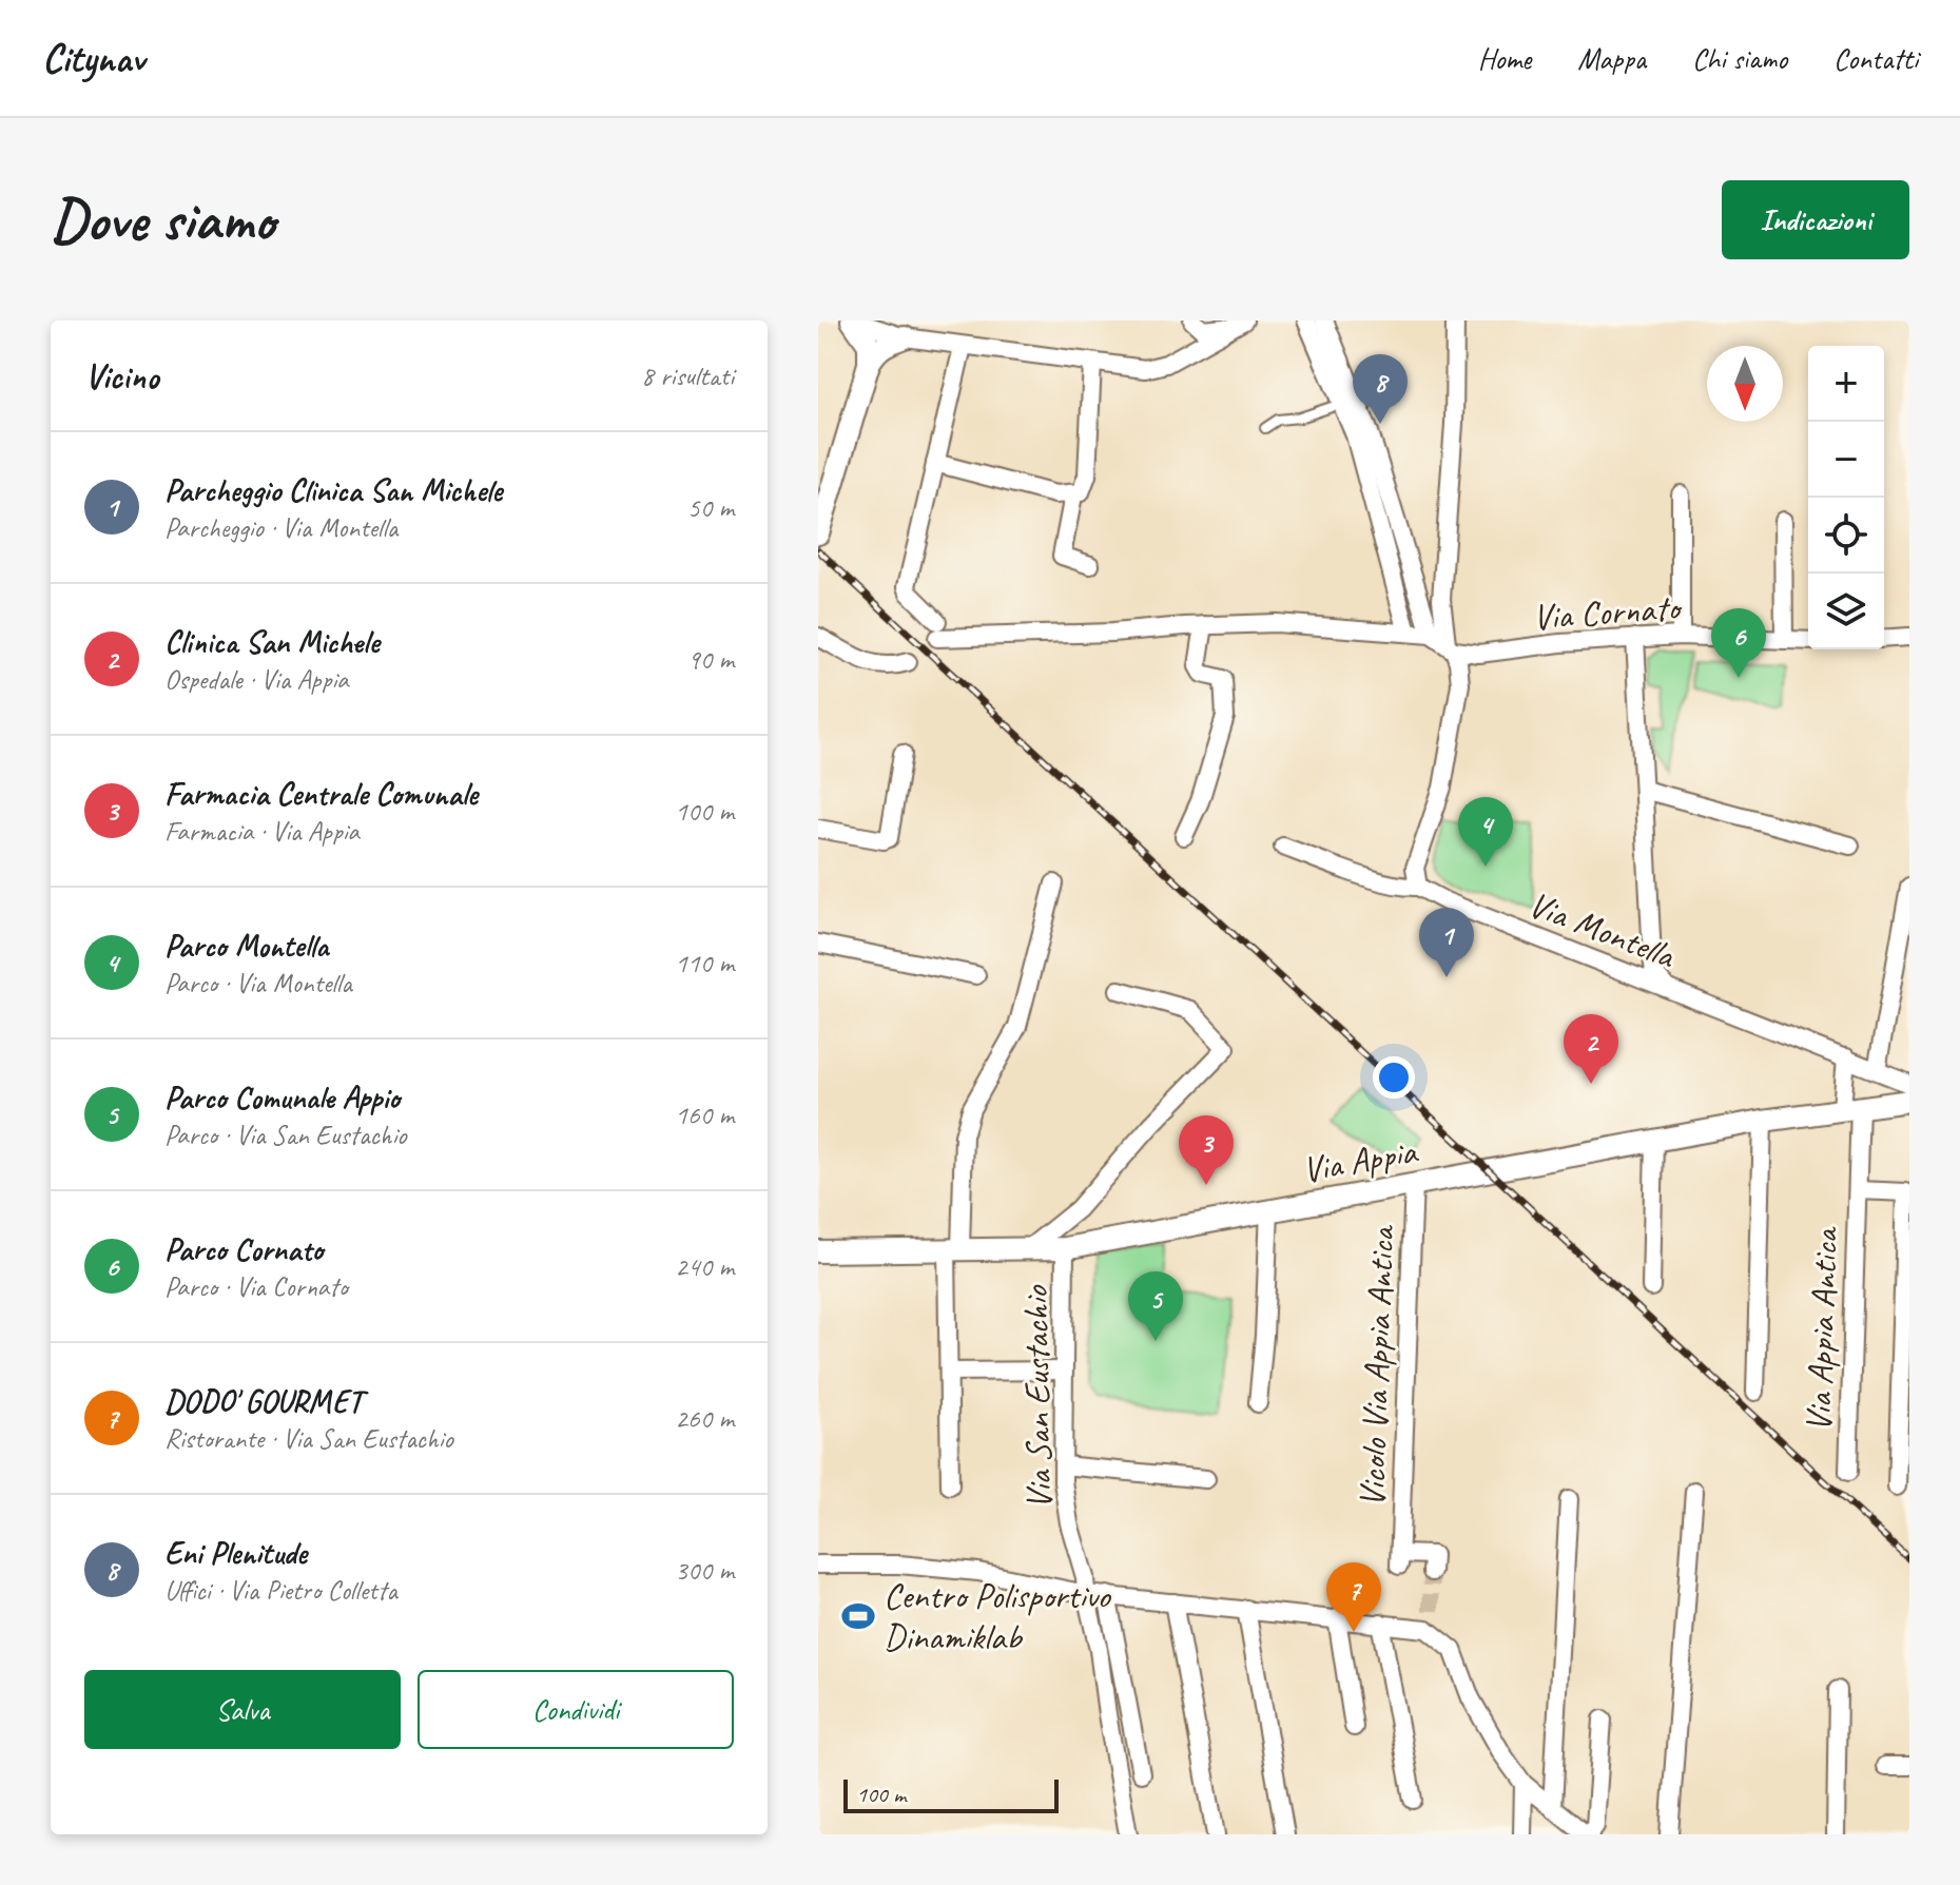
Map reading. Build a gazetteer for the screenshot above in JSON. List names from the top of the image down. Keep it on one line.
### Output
{"streets":{"street":["Via Cornato","Via Montella","Via Appia","Via Appia Antica","Vicolo Via Appia Antica","Via San Eustachio"]},"crossings":[["Via Montella","Via Appia Antica"],["Via Appia","Via Appia Antica"],["Via Appia","Vicolo Via Appia Antica"],["Via Appia","Via San Eustachio"]],"places":{"sports":["Centro Polisportivo Dinamiklab"]},"scale_bar":"100 m","north":"bottom","page":{"header":"Citynav","nav":["Home","Mappa","Chi siamo","Contatti"],"buttons":["Indicazioni",["Salva","Condividi"]],"title":"Dove siamo","heading":["Vicino","8 risultati"],"map_buttons":["+","−"],"pins":["8","6","4","1","2","3","5","7"],"list":[{"mark":"1","name":"Parcheggio Clinica San Michele","note":"Parcheggio · Via Montella","value":"50 m"},{"mark":"2","name":"Clinica San Michele","note":"Ospedale · Via Appia","value":"90 m"},{"mark":"3","name":"Farmacia Centrale Comunale","note":"Farmacia · Via Appia","value":"100 m"},{"mark":"4","name":"Parco Montella","note":"Parco · Via Montella","value":"110 m"},{"mark":"5","name":"Parco Comunale Appio","note":"Parco · Via San Eustachio","value":"160 m"},{"mark":"6","name":"Parco Cornato","note":"Parco · Via Cornato","value":"240 m"},{"mark":"7","name":"DODO' GOURMET","note":"Ristorante · Via San Eustachio","value":"260 m"},{"mark":"8","name":"Eni Plenitude","note":"Uffici · Via Pietro Colletta","value":"300 m"}],"scale":"100 m"}}
